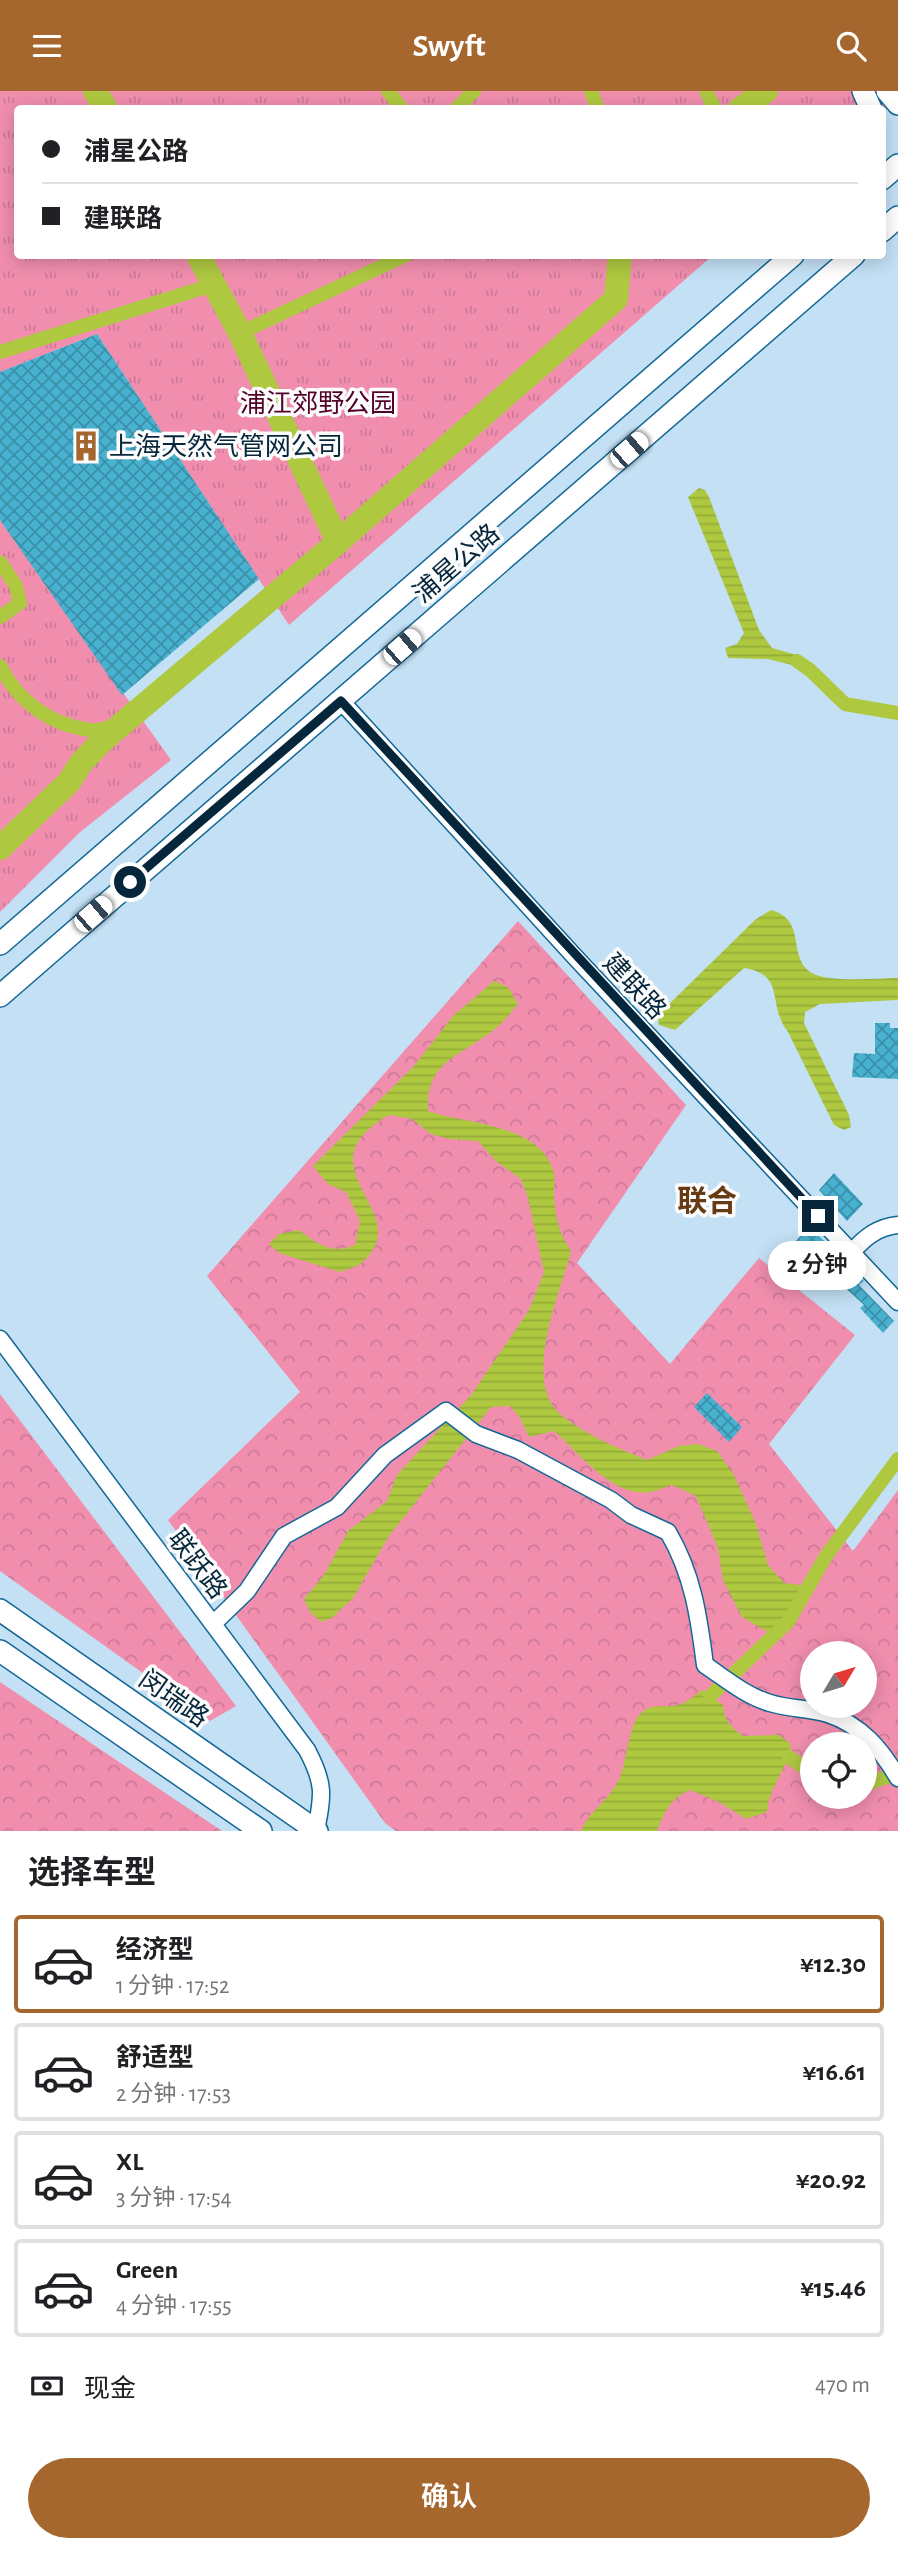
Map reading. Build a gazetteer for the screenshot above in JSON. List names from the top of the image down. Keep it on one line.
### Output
{"streets":{"main road":["浦星公路","闵瑞路"],"street":["建联路","联跃路"]},"crossings":[["浦星公路","建联路"],["联跃路","闵瑞路"]],"districts":["联合"],"parks":["浦江郊野公园"],"places":{"building":["上海天然气管网公司"]},"north":"top right","page":{"header":"Swyft","banner":["浦星公路","建联路"],"bubble":"2 分钟","heading":"选择车型","list":[{"name":"经济型","note":"1 分钟 · 17:52","value":"¥12.30"},{"name":"舒适型","note":"2 分钟 · 17:53","value":"¥16.61"},{"name":"XL","note":"3 分钟 · 17:54","value":"¥20.92"},{"name":"Green","note":"4 分钟 · 17:55","value":"¥15.46"}],"pay":["现金","470 m"],"buttons":"确认"}}
